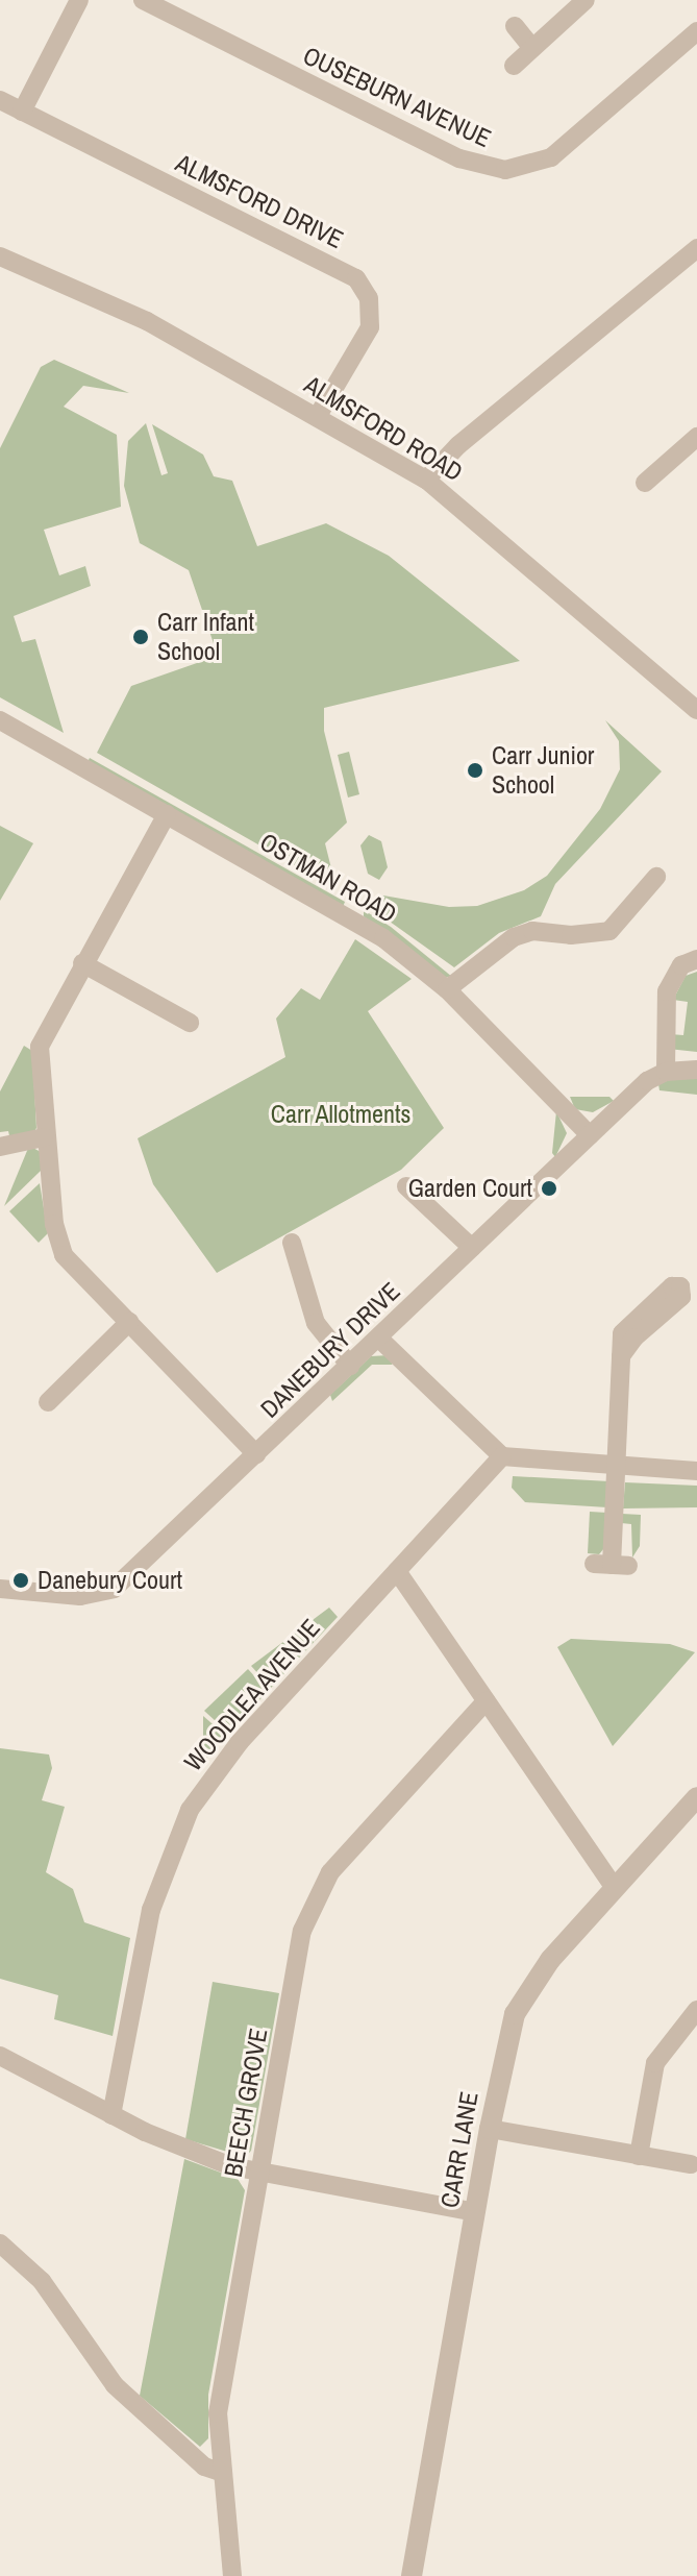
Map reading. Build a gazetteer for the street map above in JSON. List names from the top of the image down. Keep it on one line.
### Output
{"streets":{"street":["OUSEBURN AVENUE","ALMSFORD DRIVE","ALMSFORD ROAD","OSTMAN ROAD","DANEBURY DRIVE","WOODLEA AVENUE","BEECH GROVE","CARR LANE"]},"crossings":[["ALMSFORD DRIVE","ALMSFORD ROAD"],["OSTMAN ROAD","DANEBURY DRIVE"]],"parks":["Carr Allotments"],"places":["Carr Infant School","Carr Junior School","Garden Court","Danebury Court"]}
